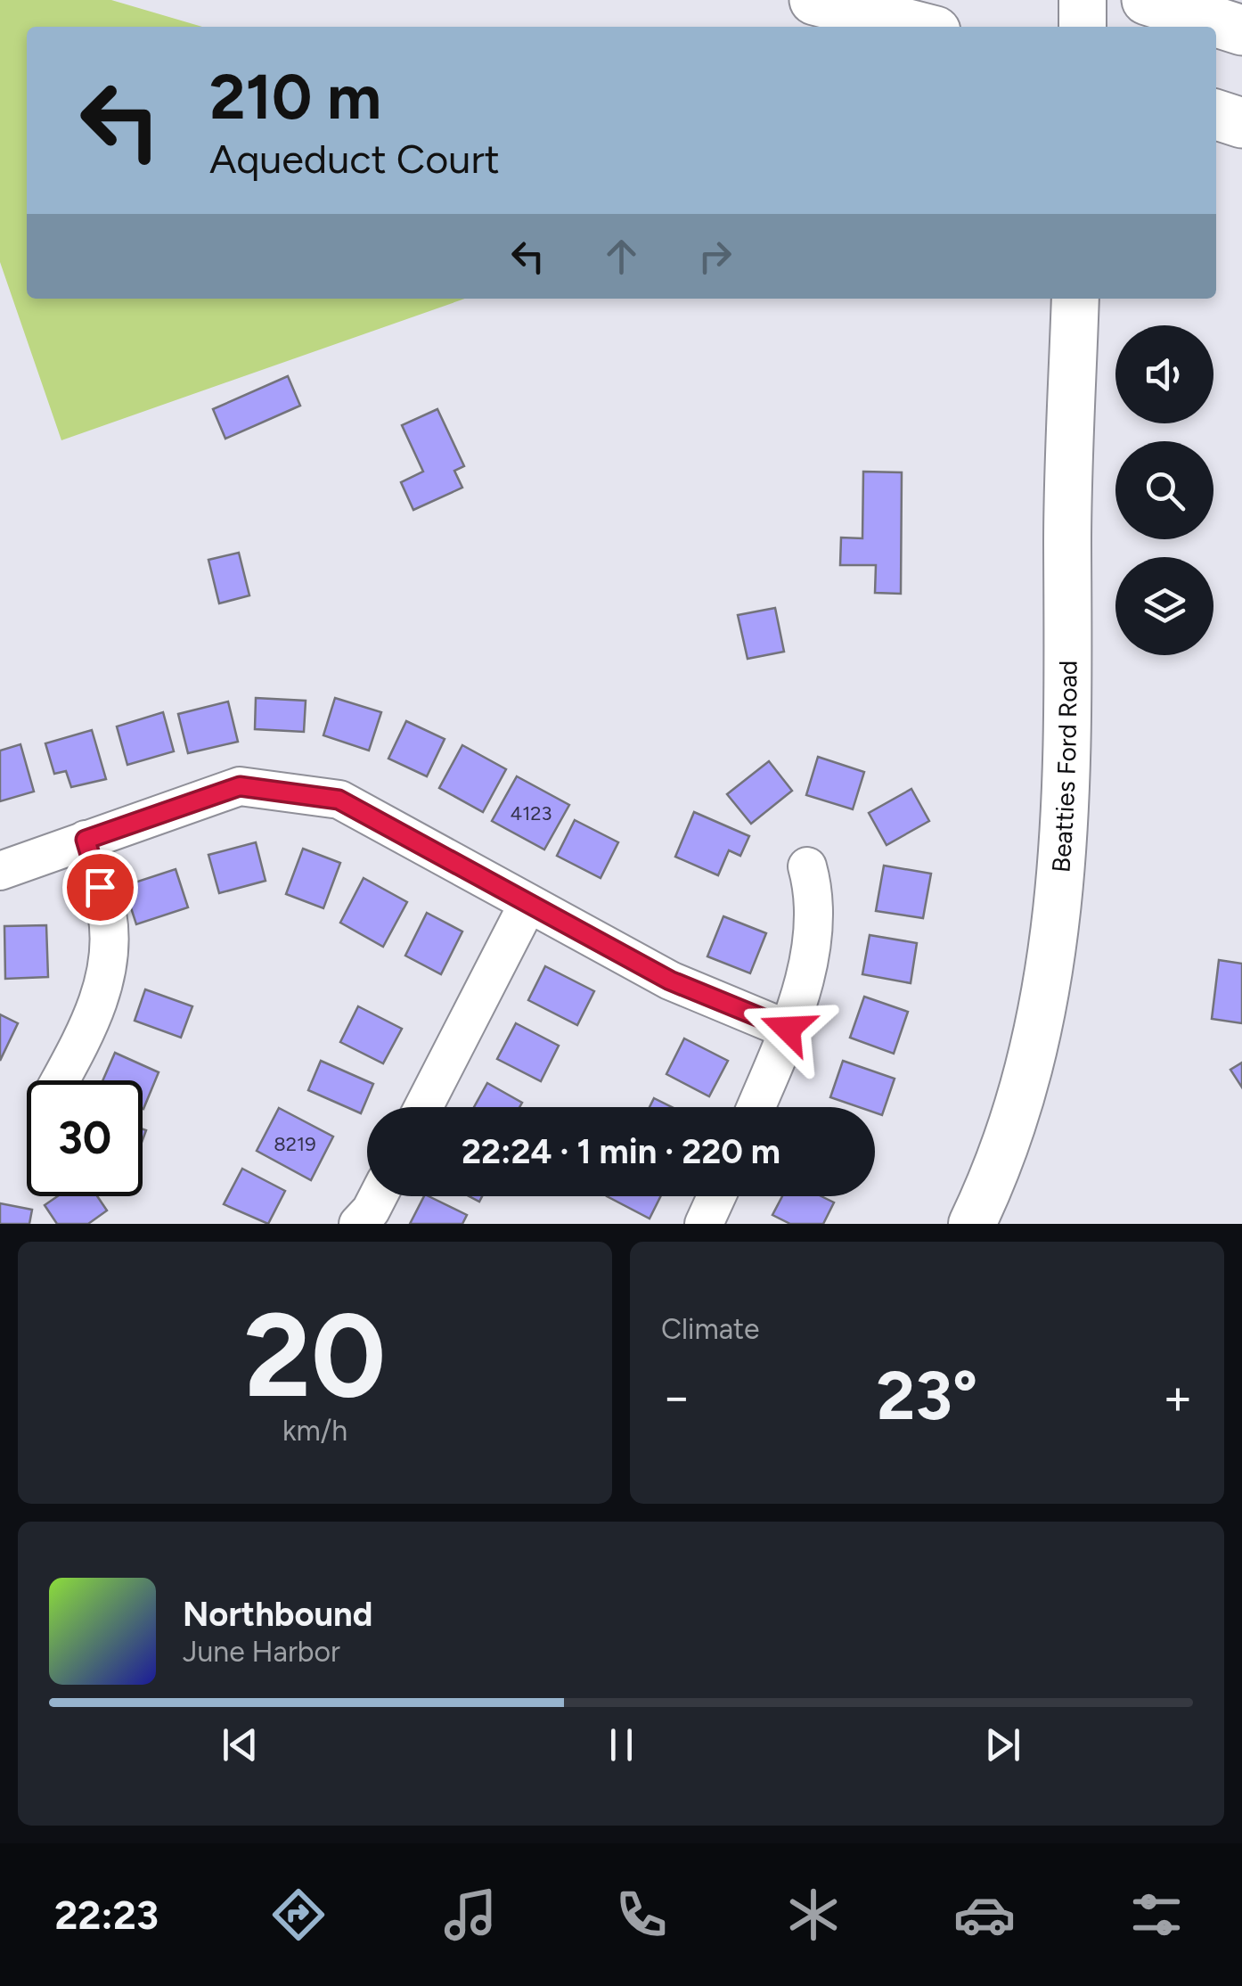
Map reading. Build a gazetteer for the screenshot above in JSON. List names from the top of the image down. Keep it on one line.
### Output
{"streets":{"main road":["Beatties Ford Road"]},"house_numbers":["4123","8219"],"page":{"turn":["210 m","Aqueduct Court"],"limit":"30","trip":"22:24 · 1 min · 220 m","tile":[["20","km/h"],"Climate"],"heat":["−","23°","+"],"song":["Northbound","June Harbor"],"tabs":"22:23"}}
